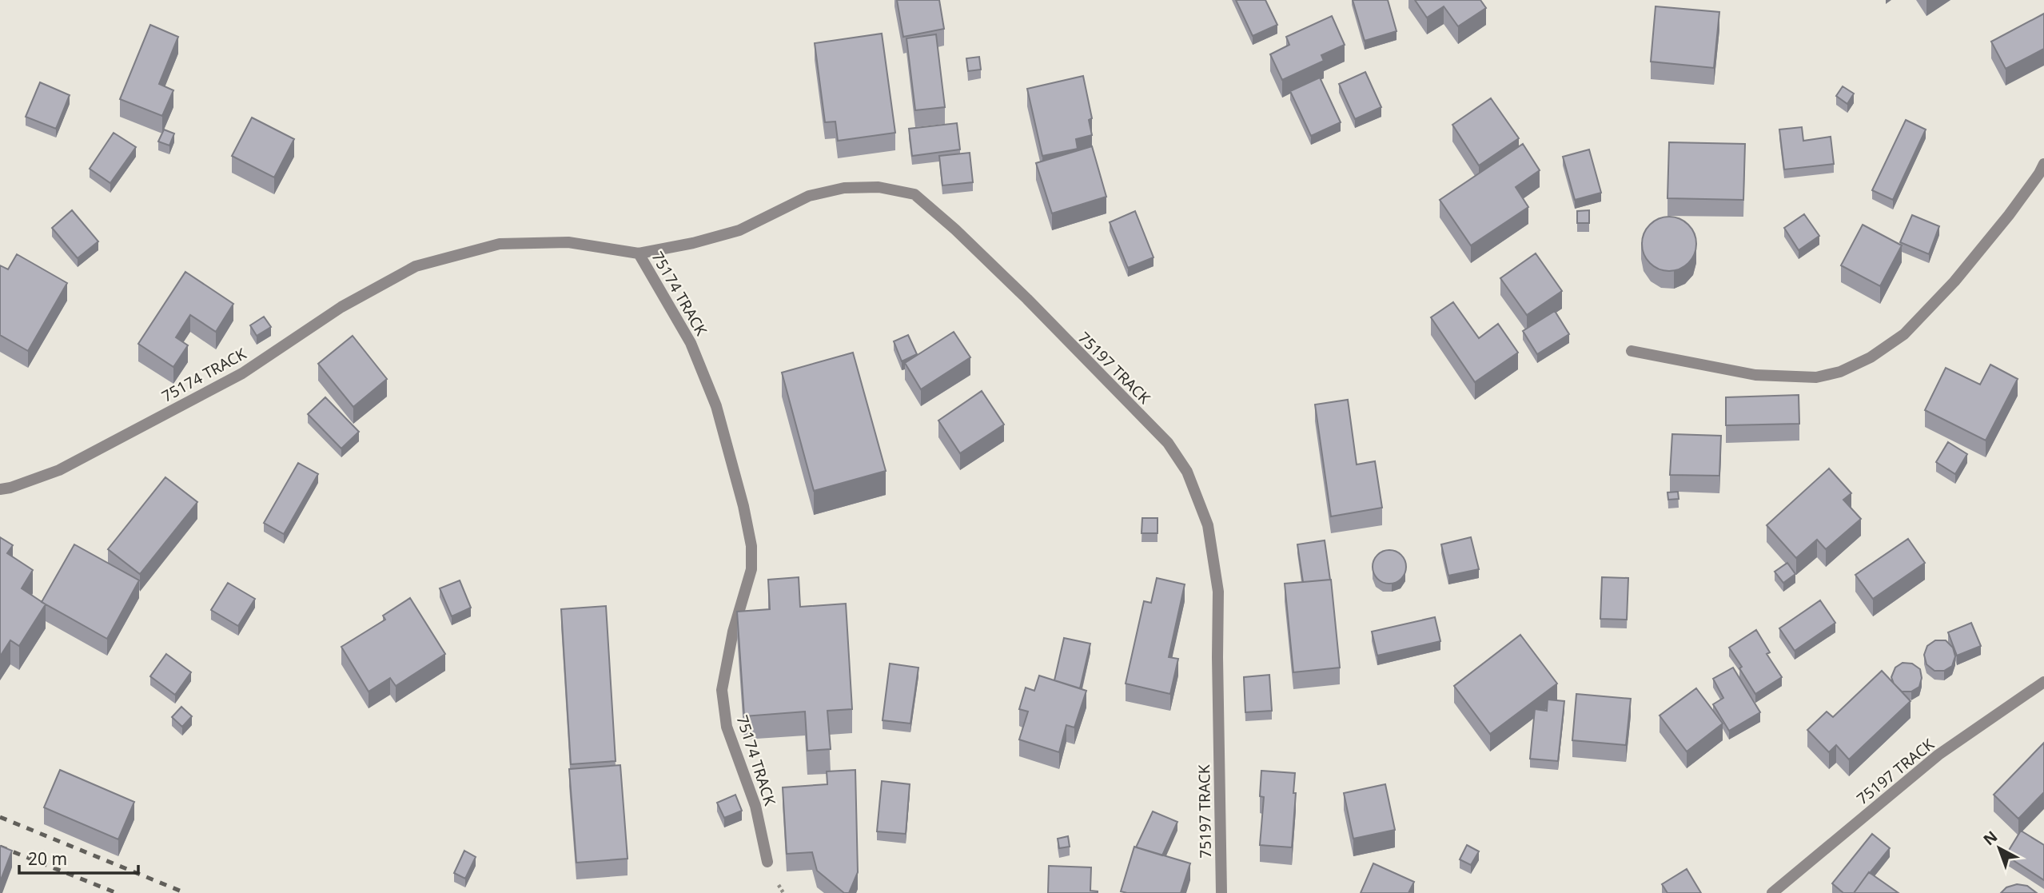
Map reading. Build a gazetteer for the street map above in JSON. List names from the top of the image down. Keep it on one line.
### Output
{"streets":{"street":["75174 TRACK","75197 TRACK"]},"crossings":[["75174 TRACK","75197 TRACK"]],"scale_bar":"20 m","north":"top left"}
